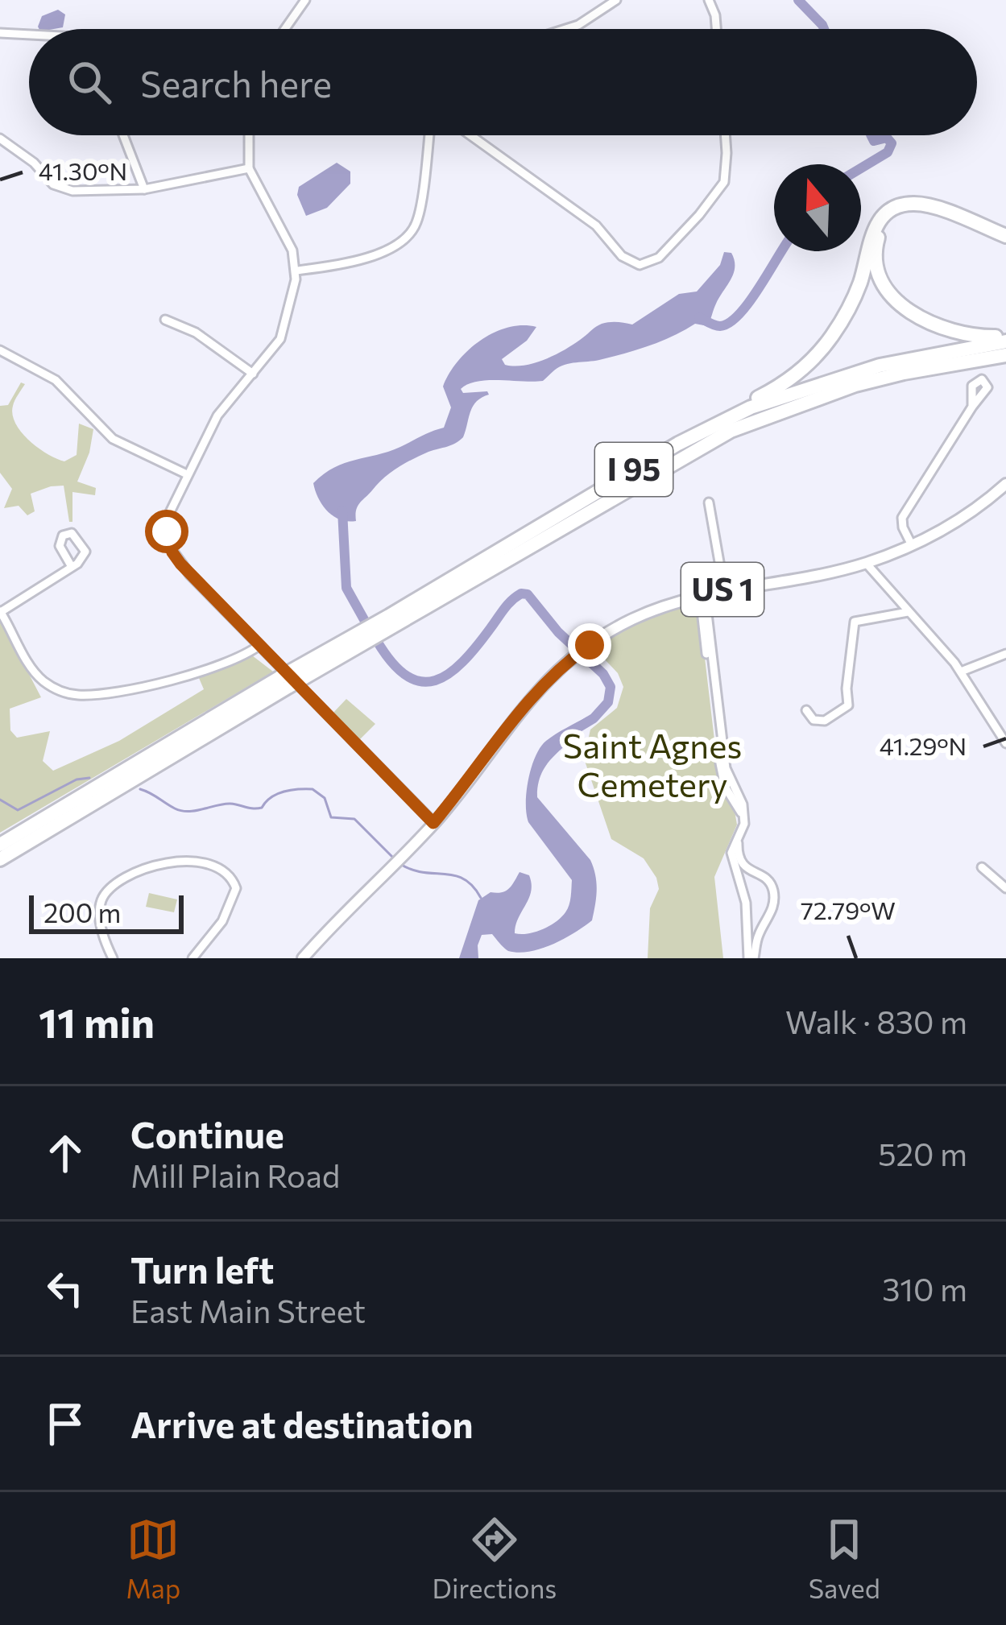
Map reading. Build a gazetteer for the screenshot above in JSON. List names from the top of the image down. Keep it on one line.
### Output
{"streets":{"highway":["I 95"],"main road":["US 1"]},"parks":["Saint Agnes Cemetery"],"scale_bar":"200 m","north":"top","page":{"search":"Search here","scale":"200 m","heading":["11 min","Walk · 830 m"],"list":[["Continue","Mill Plain Road","520 m"],["Turn left","East Main Street","310 m"],"Arrive at destination"],"nav":["Map","Directions","Saved"]},"coordinates":["41.30°N","41.29°N","72.79°W"]}
